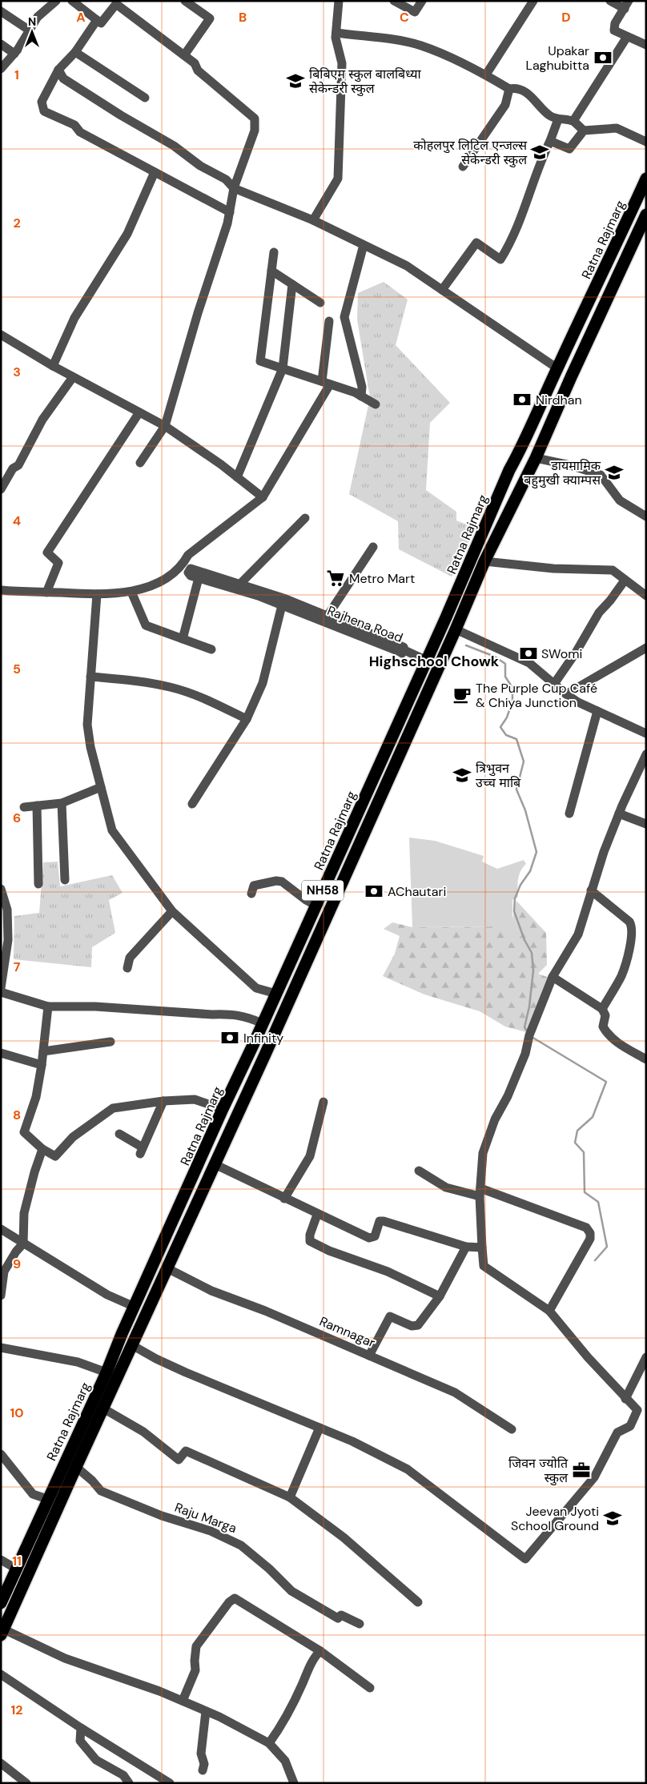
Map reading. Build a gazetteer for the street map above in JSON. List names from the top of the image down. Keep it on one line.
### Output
{"streets":{"highway":["Ratna Rajmarg","NH58"],"street":["Rajhena Road","Ramnagar","Raju Marga"]},"crossings":[["Ratna Rajmarg","Rajhena Road"],["Ratna Rajmarg","Ramnagar"],["Ratna Rajmarg","Raju Marga"]],"districts":["Highschool Chowk"],"places":{"bank":["Upakar Laghubitta","Nirdhan","SWomi","AChautari","Infinity"],"school or university":["बिबिएम स्कुल बालबिध्या सेकेन्डरी स्कुल","कोहलपुर लिटिल एन्जल्स सेकेन्डरी स्कुल","डायमामिक बहुमुखी क्याम्पस","त्रिभुवन उच्च माबि","Jeevan Jyoti School Ground"],"supermarket":["Metro Mart"],"cafe":["The Purple Cup Café & Chiya Junction"],"office":["जिवन ज्योति स्कुल"]},"north":"top","grid":{"columns":["A","B","C","D"],"rows":["1","2","3","4","5","6","7","8","9","10","11","12"]}}
